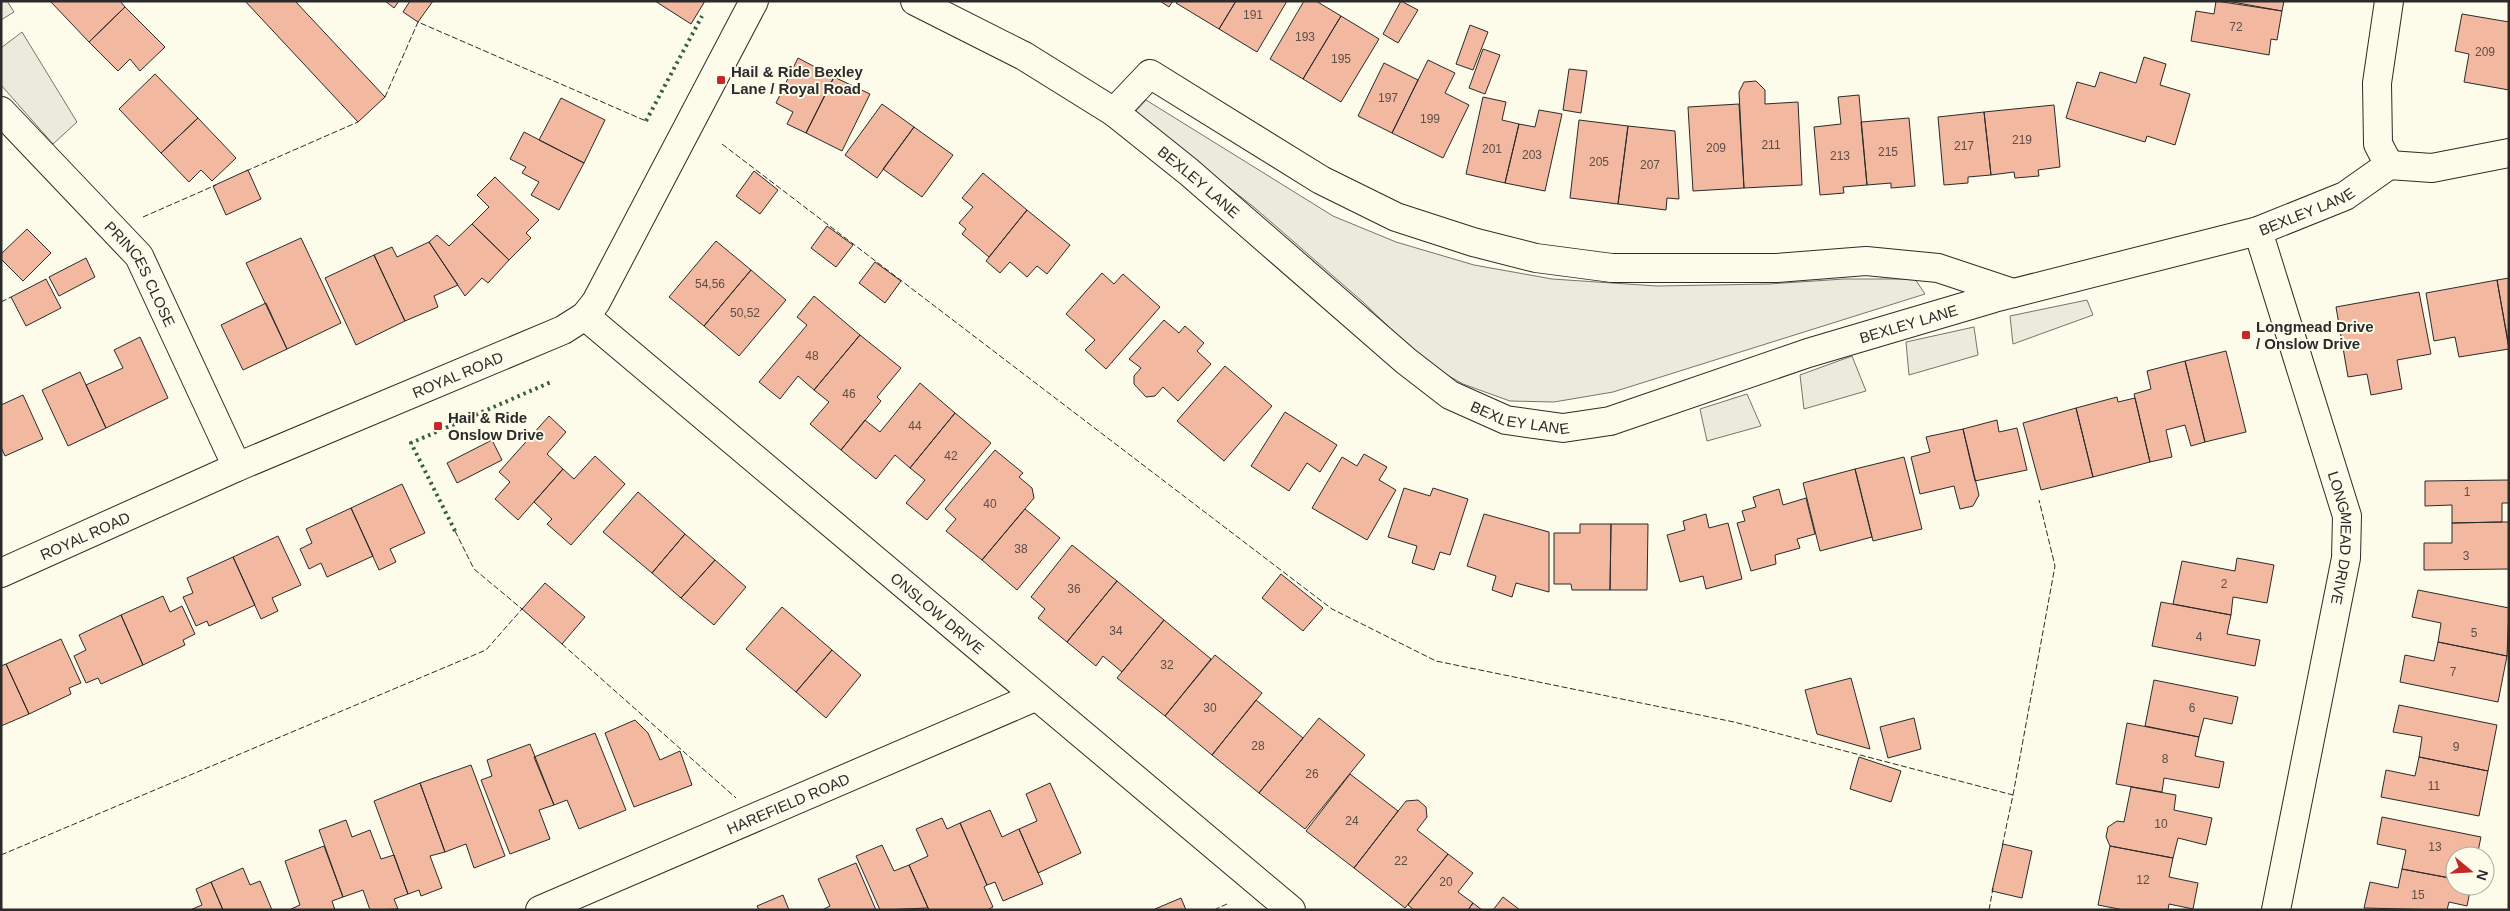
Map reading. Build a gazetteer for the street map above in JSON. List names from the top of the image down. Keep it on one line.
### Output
{"streets":{"street":["BEXLEY LANE","PRINCES CLOSE","ROYAL ROAD","LONGMEAD DRIVE","ONSLOW DRIVE","HAREFIELD ROAD"]},"crossings":[["BEXLEY LANE","LONGMEAD DRIVE"],["PRINCES CLOSE","ROYAL ROAD"],["ROYAL ROAD","ONSLOW DRIVE"],["ONSLOW DRIVE","HAREFIELD ROAD"]],"places":{"transit":["Hail & Ride Bexley Lane / Royal Road","Longmead Drive / Onslow Drive","Hail & Ride Onslow Drive"]},"house_numbers":["191","72","193","209","195","197","199","219","211","217","209","201","215","203","213","205","207","54,56","50,52","48","46","44","42","1","40","38","3","2","36","34","5","4","32","7","30","6","28","9","8","26","11","24","10","13","22","12","20","15"],"north":"right"}
